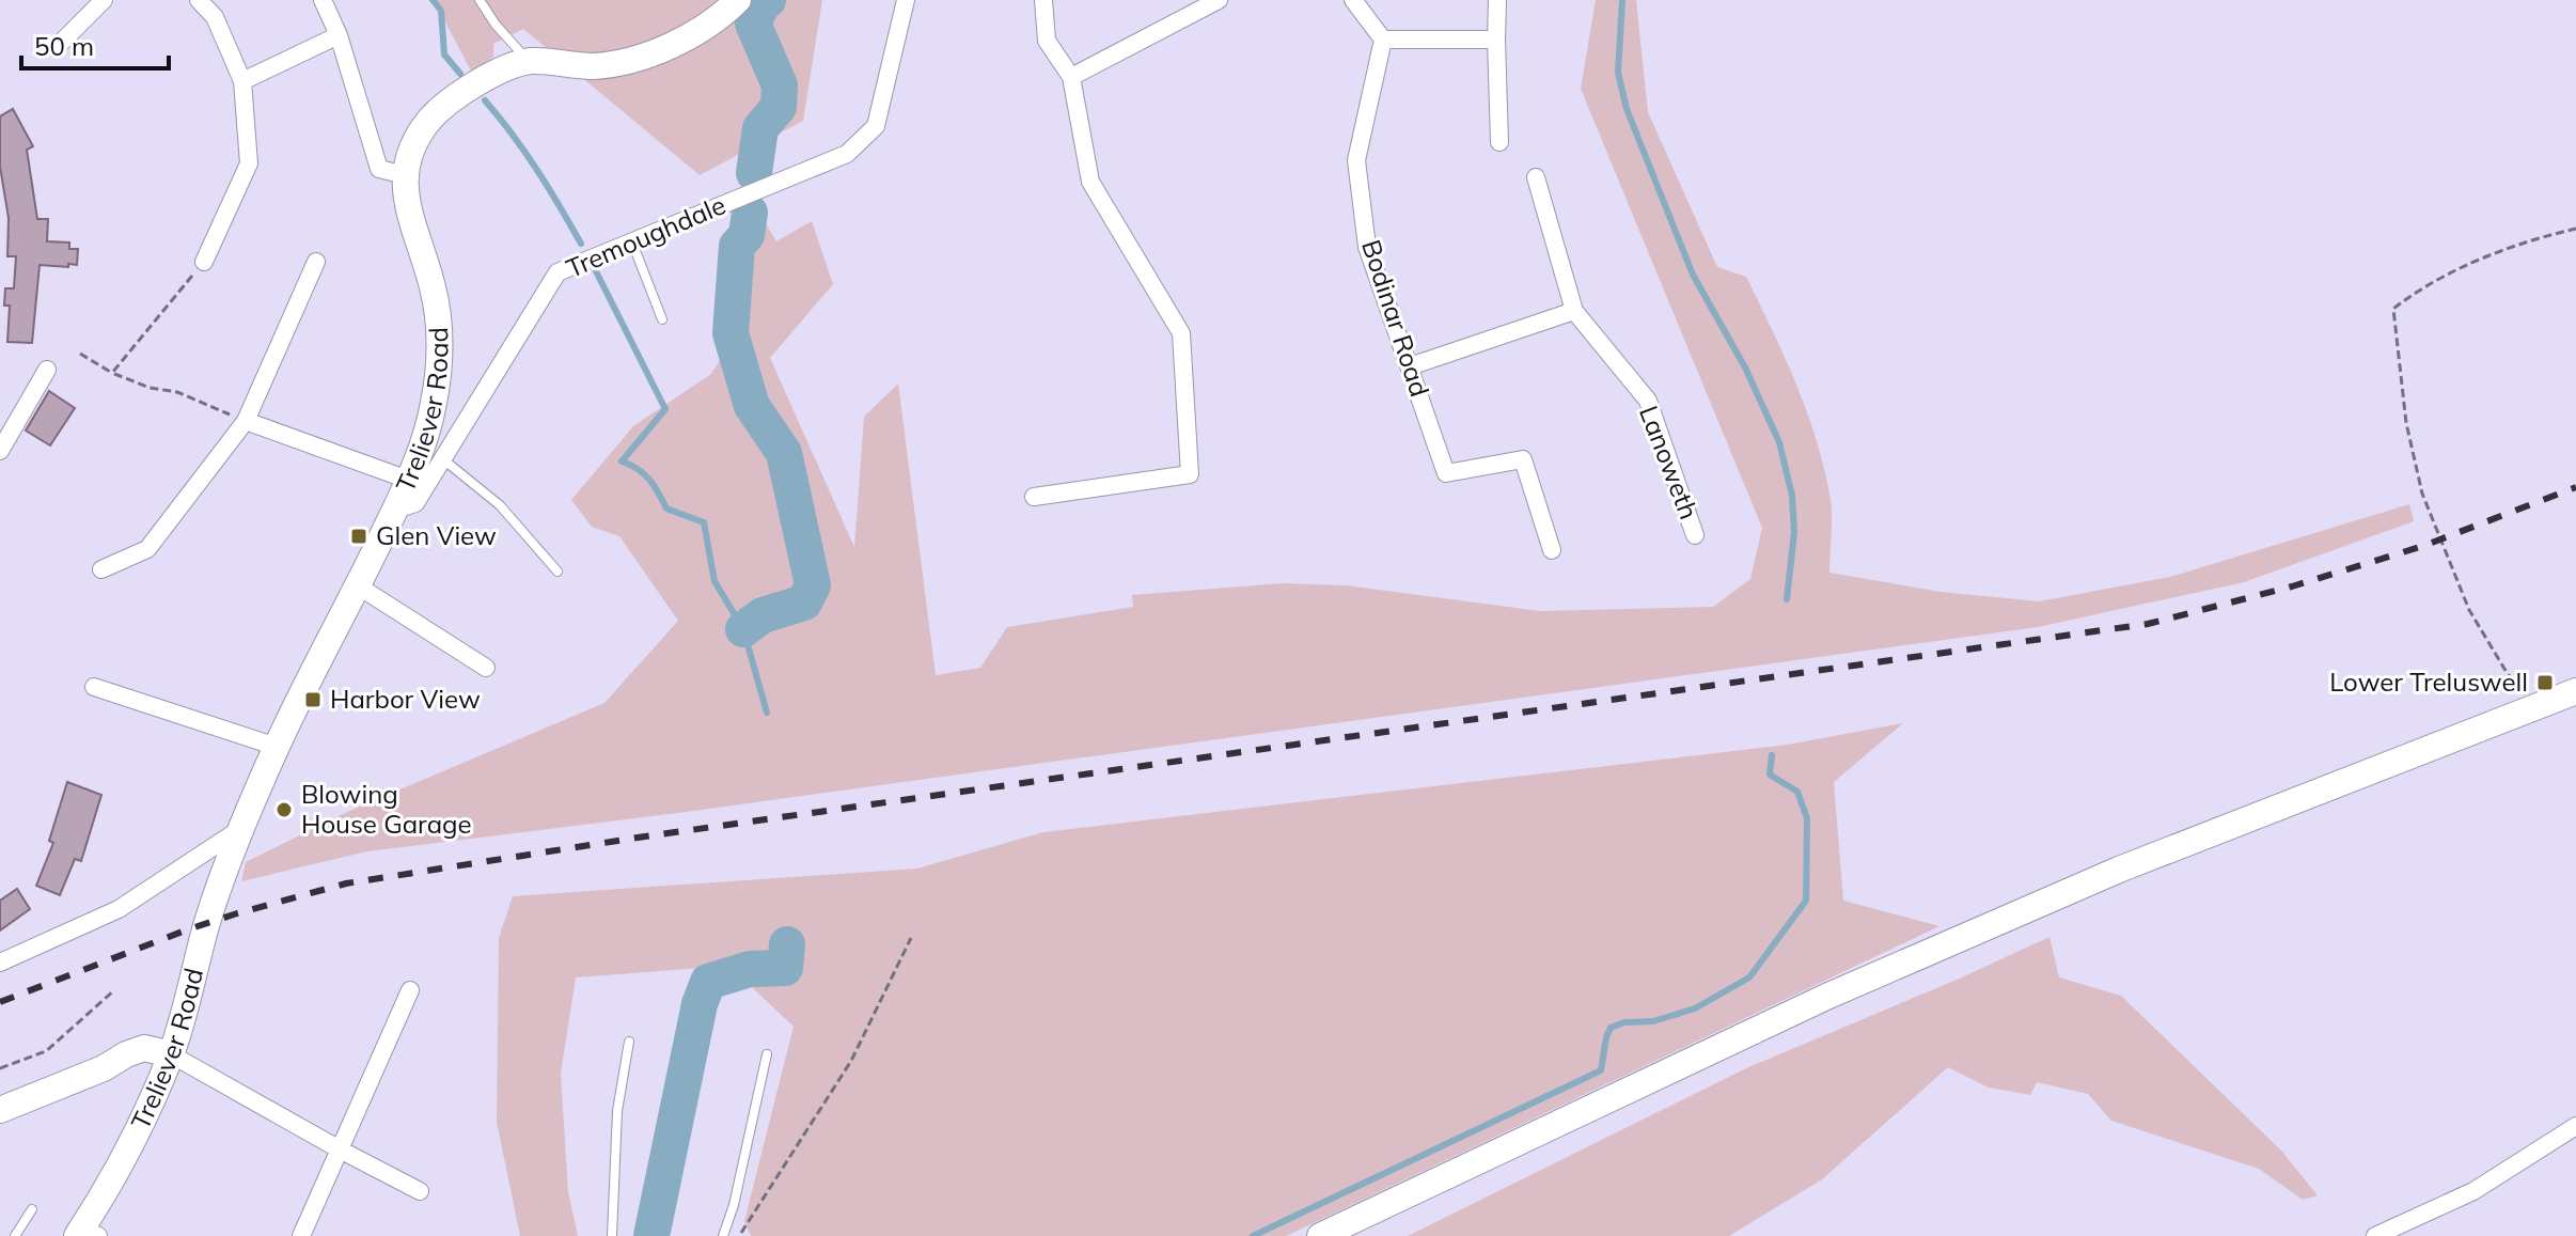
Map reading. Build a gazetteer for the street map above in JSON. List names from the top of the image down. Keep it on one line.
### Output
{"streets":{"street":["Tremoughdale","Bodinar Road","Treliever Road","Lanoweth"]},"crossings":[["Tremoughdale","Treliever Road"]],"places":{"transit":["Glen View","Lower Treluswell","Harbor View"],"other":["Blowing House Garage"]},"scale_bar":"50 m"}
